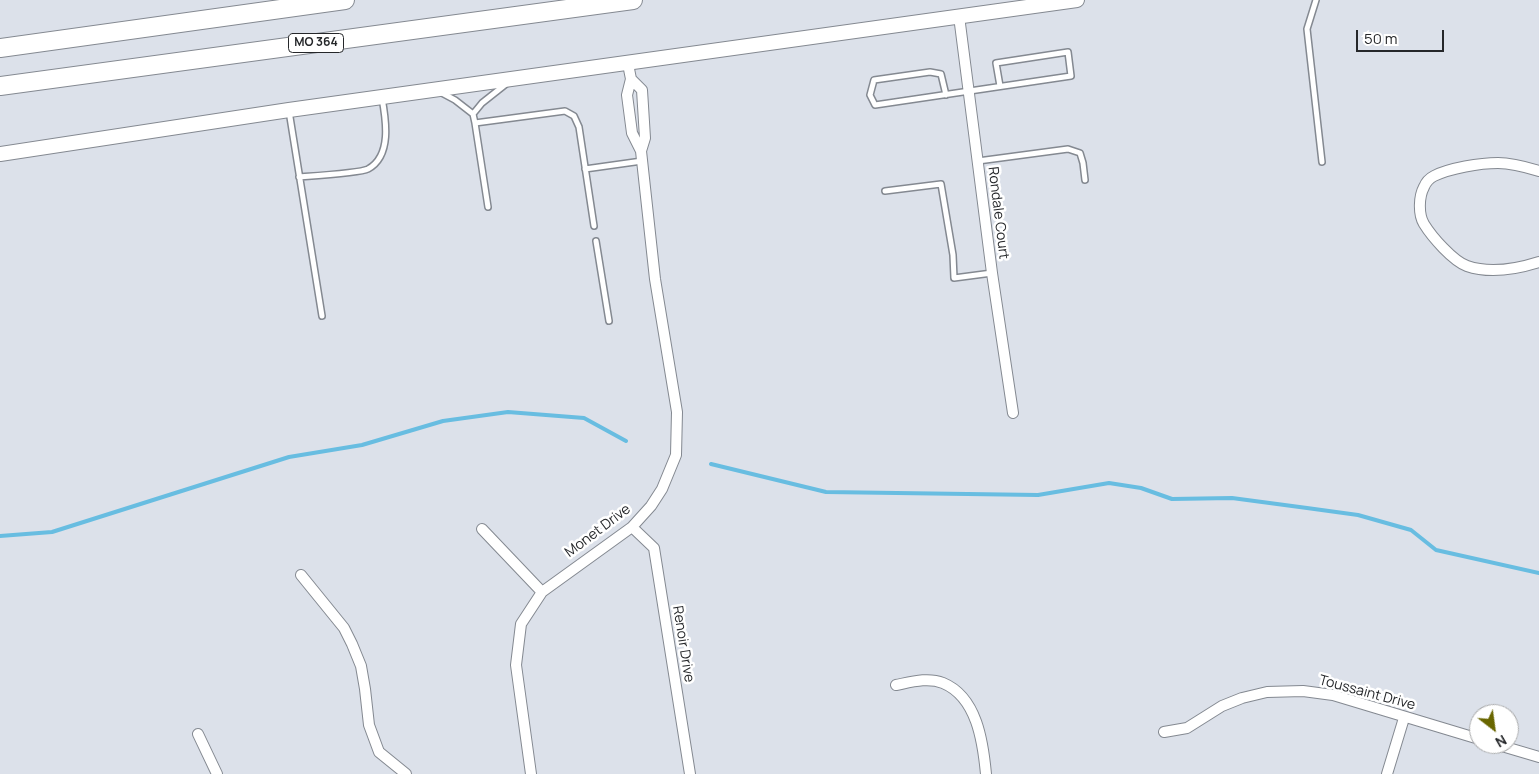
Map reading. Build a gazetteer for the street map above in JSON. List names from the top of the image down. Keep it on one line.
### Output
{"streets":{"highway":["MO 364"],"street":["Rondale Court","Monet Drive","Renoir Drive","Toussaint Drive"]},"crossings":[["Monet Drive","Renoir Drive"]],"scale_bar":"50 m","north":"bottom right"}
